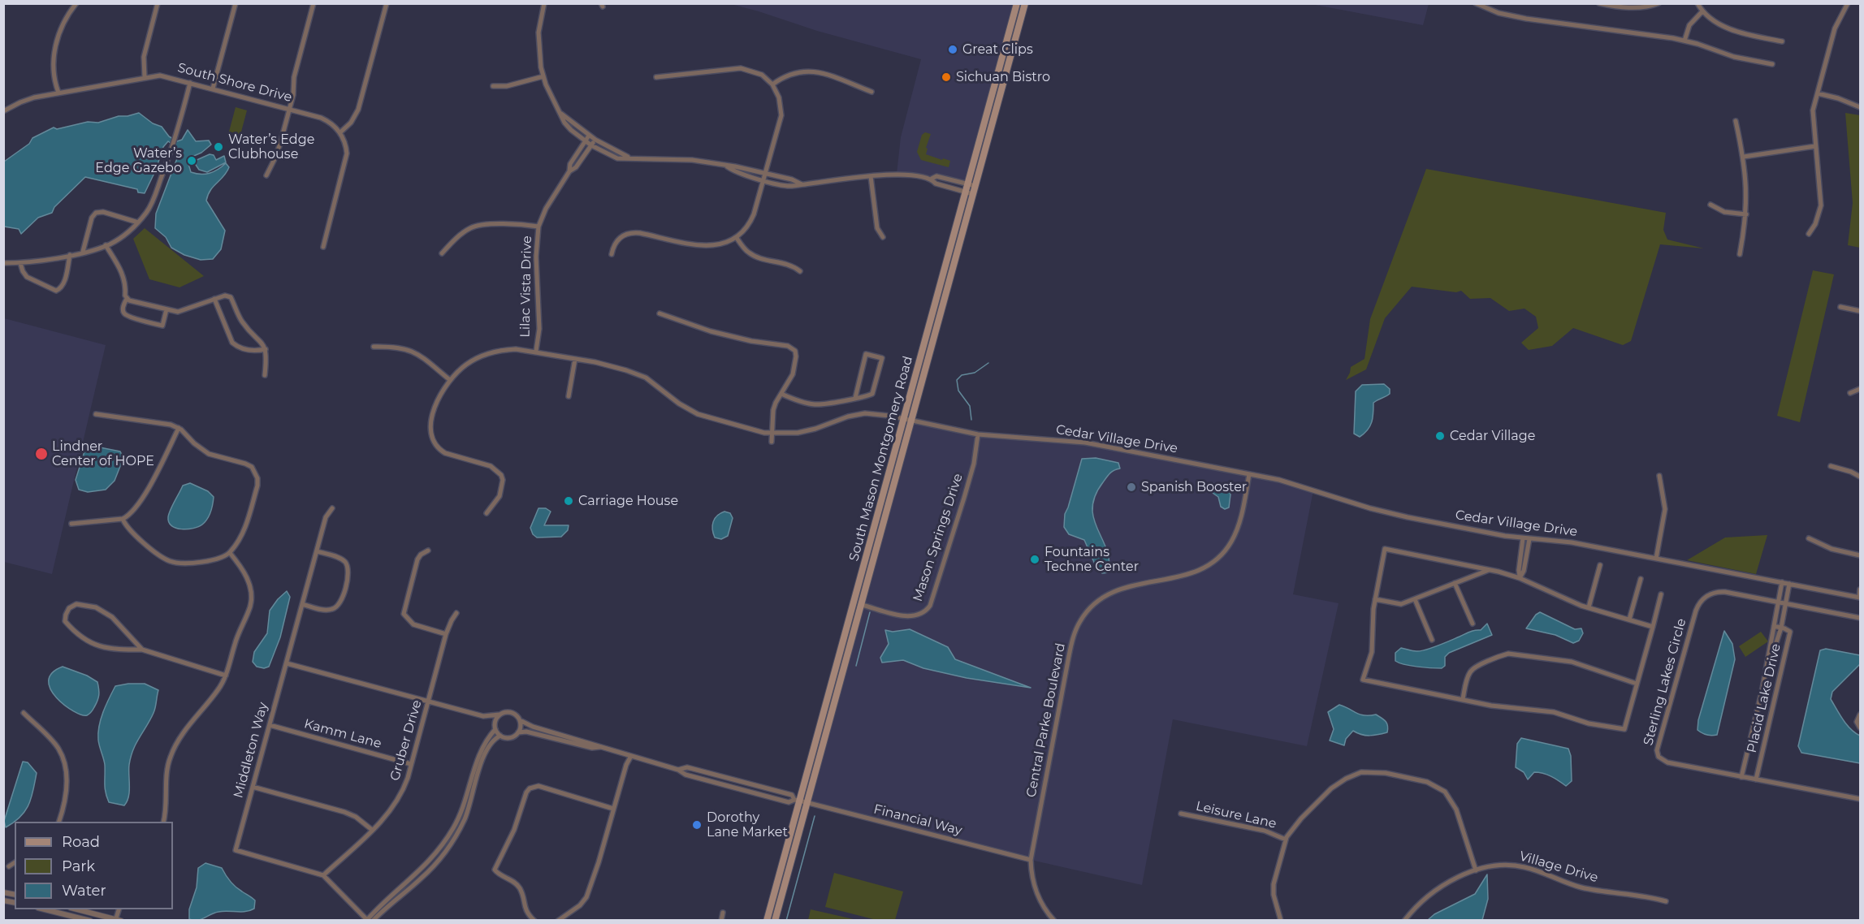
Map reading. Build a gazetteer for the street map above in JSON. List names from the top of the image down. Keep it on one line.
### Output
{"streets":{"main road":["South Mason Montgomery Road"],"street":["South Shore Drive","Lilac Vista Drive","Cedar Village Drive","Mason Springs Drive","Sterling Lakes Circle","Placid Lake Drive","Central Parke Boulevard","Kamm Lane","Gruber Drive","Middleton Way","Leisure Lane","Financial Way","Village Drive"]},"crossings":[["Lilac Vista Drive","Cedar Village Drive"],["Cedar Village Drive","South Mason Montgomery Road"],["Cedar Village Drive","Mason Springs Drive"],["Cedar Village Drive","Placid Lake Drive"],["Cedar Village Drive","Central Parke Boulevard"],["South Mason Montgomery Road","Mason Springs Drive"],["South Mason Montgomery Road","Financial Way"],["Sterling Lakes Circle","Placid Lake Drive"],["Central Parke Boulevard","Financial Way"],["Kamm Lane","Gruber Drive"],["Kamm Lane","Middleton Way"],["Gruber Drive","Middleton Way"]],"places":["Great Clips","Sichuan Bistro","Water’s Edge Clubhouse","Water’s Edge Gazebo","Cedar Village","Lindner Center of HOPE","Spanish Booster","Carriage House","Fountains Techne Center","Dorothy Lane Market"],"legend":["Road","Park","Water"]}
